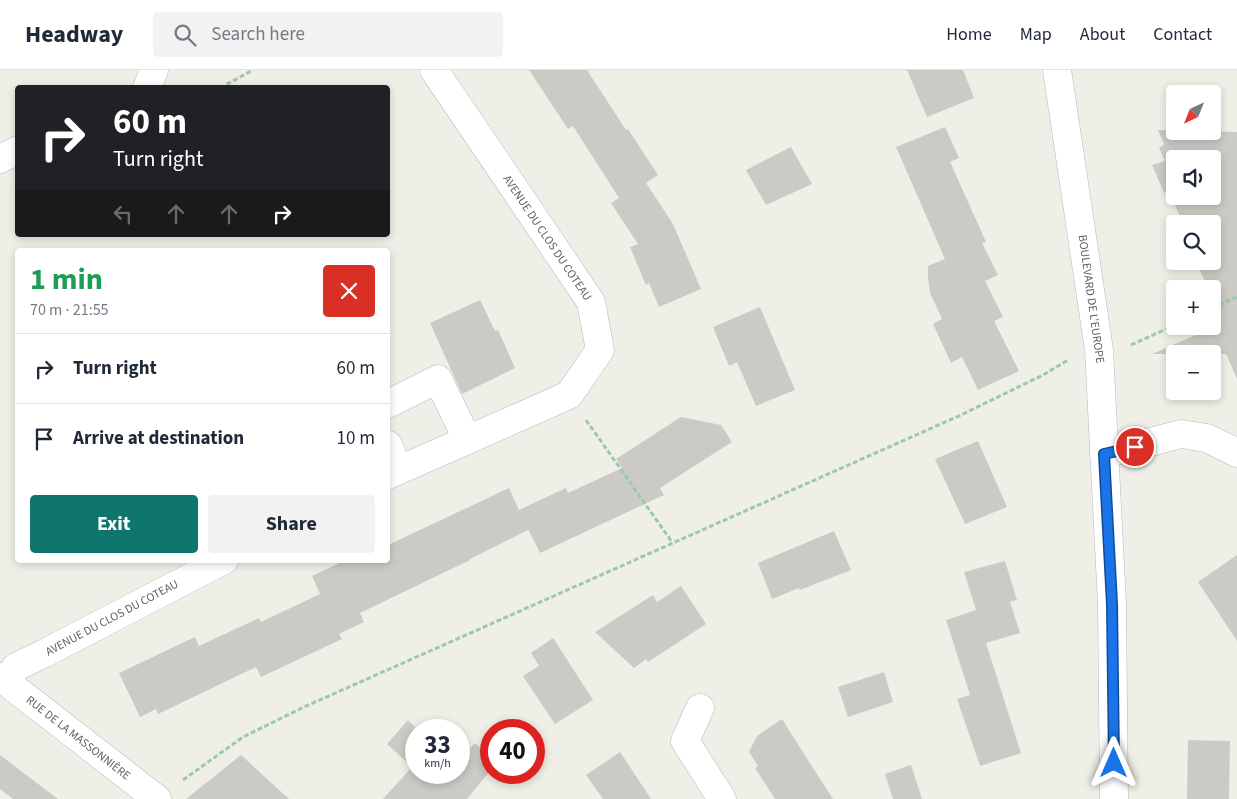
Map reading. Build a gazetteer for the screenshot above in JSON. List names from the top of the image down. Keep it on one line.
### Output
{"streets":{"street":["AVENUE DU CLOS DU COTEAU","BOULEVARD DE L'EUROPE","RUE DE LA MASSONNIÈRE"]},"crossings":[["AVENUE DU CLOS DU COTEAU","RUE DE LA MASSONNIÈRE"]],"north":"bottom left","page":{"header":"Headway","search":"Search here","nav":["Home","Map","About","Contact"],"map_buttons":["+","−"],"turn":["60 m","Turn right"],"heading":["1 min","70 m · 21:55"],"list":[{"name":"Turn right","value":"60 m"},{"name":"Arrive at destination","value":"10 m"}],"buttons":["Exit","Share"],"speed":"33 km/h","limit":"40"}}
